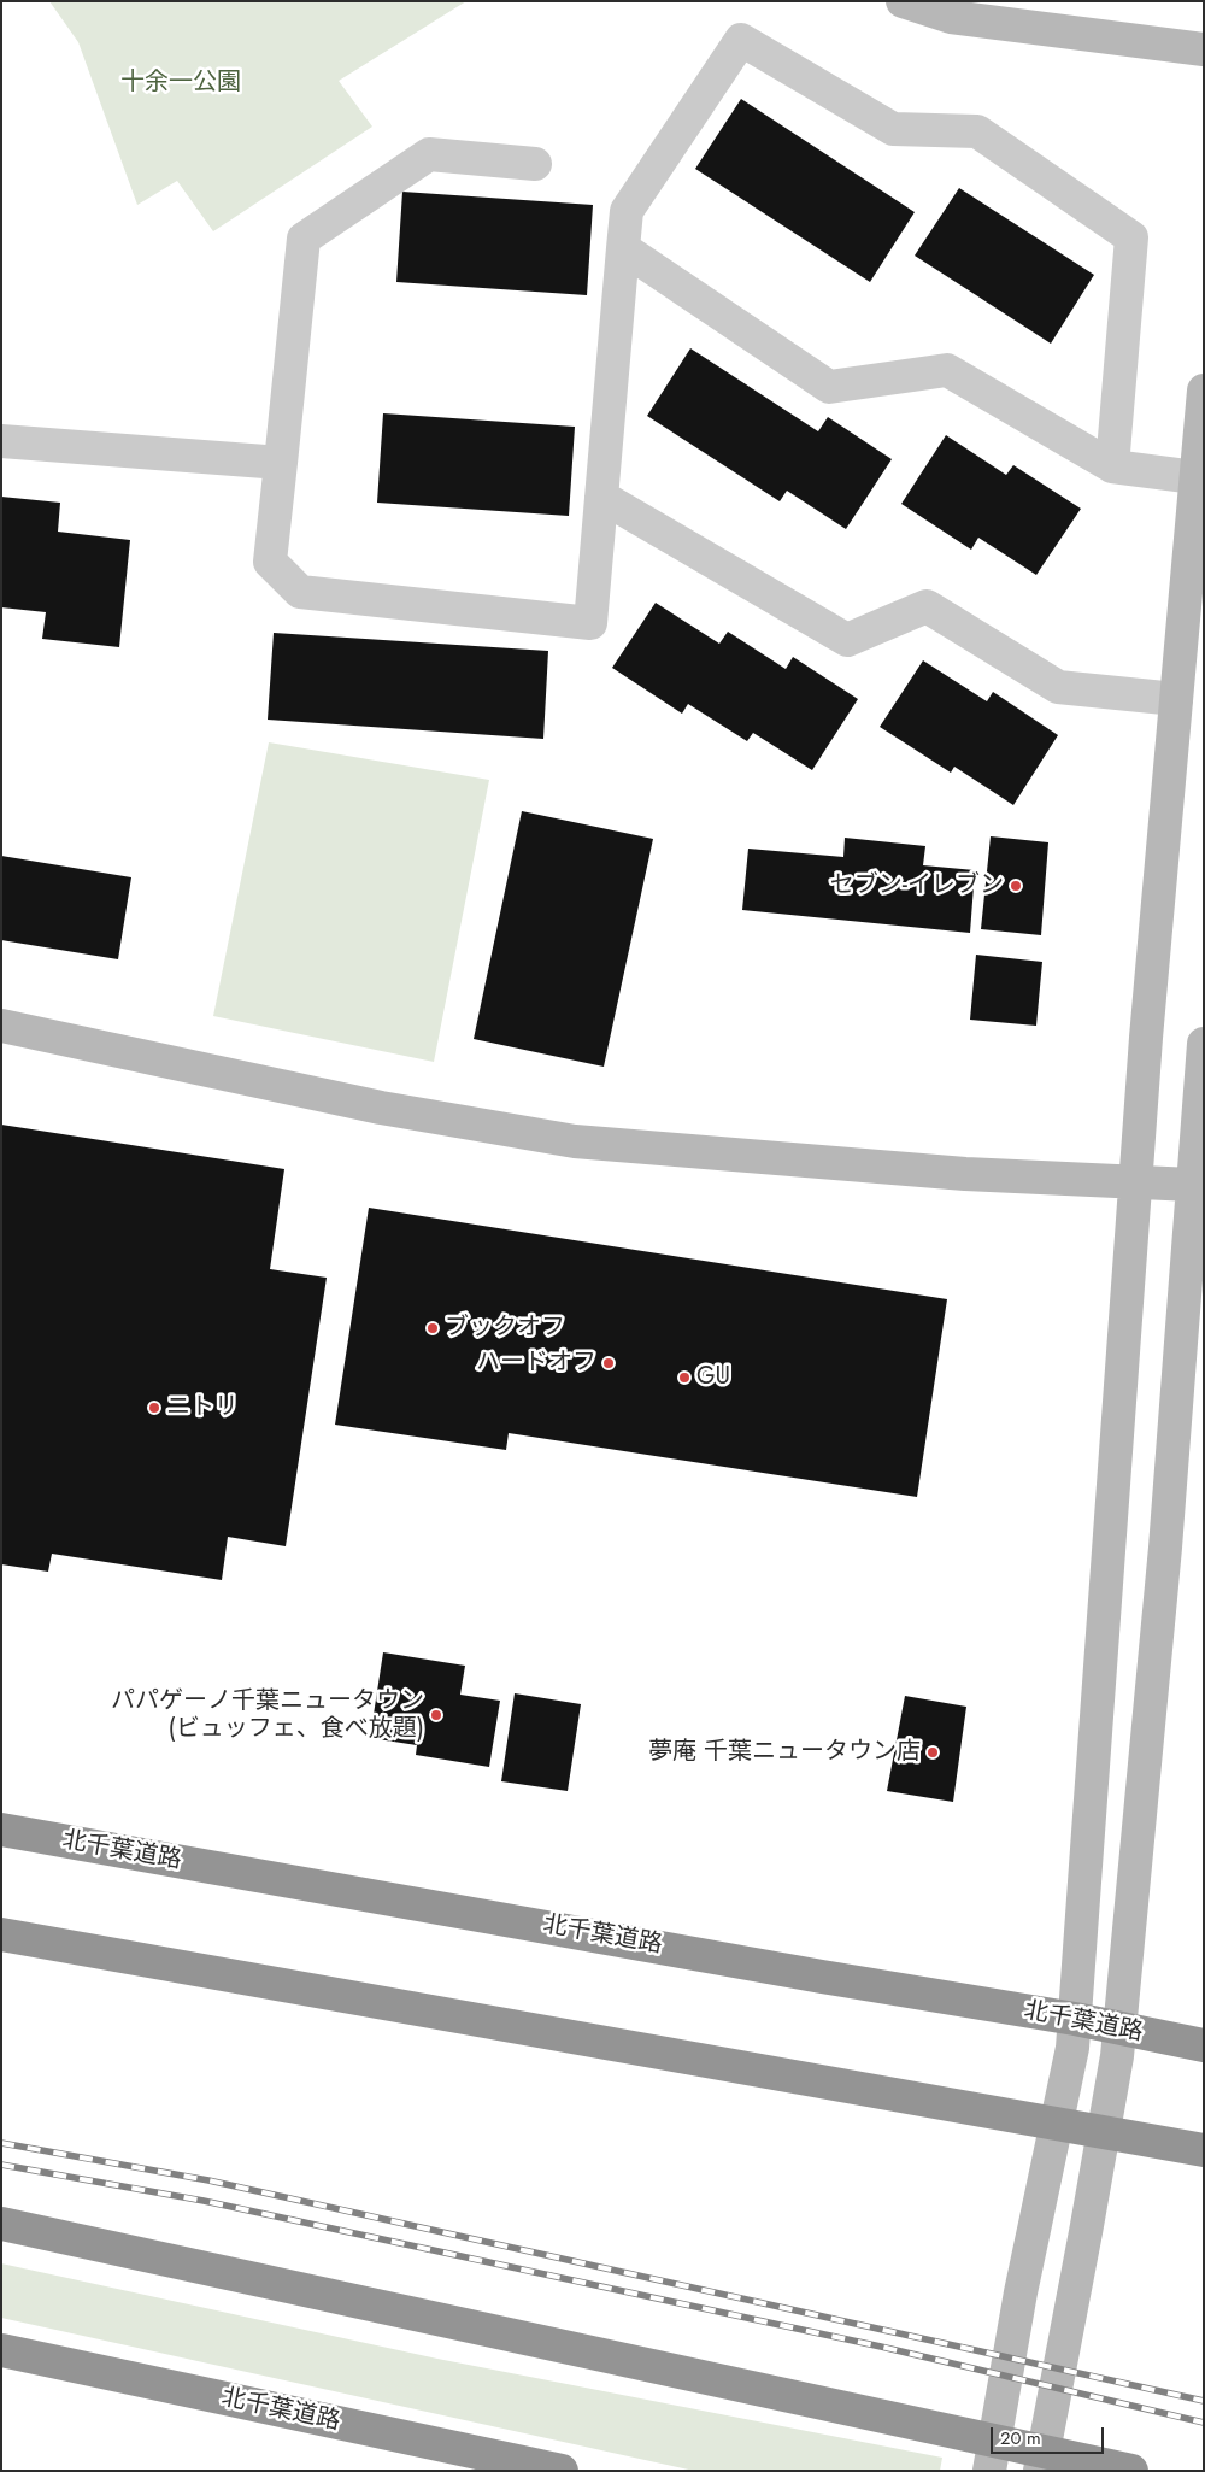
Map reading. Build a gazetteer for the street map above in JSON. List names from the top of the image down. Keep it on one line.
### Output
{"streets":{"highway":["北千葉道路"]},"parks":["十余一公園"],"places":["セブン-イレブン","ブックオフ","ハードオフ","GU","ニトリ","パパゲーノ千葉ニュータウン (ビュッフェ、食べ放題)","夢庵 千葉ニュータウン店"],"scale_bar":"20 m"}
